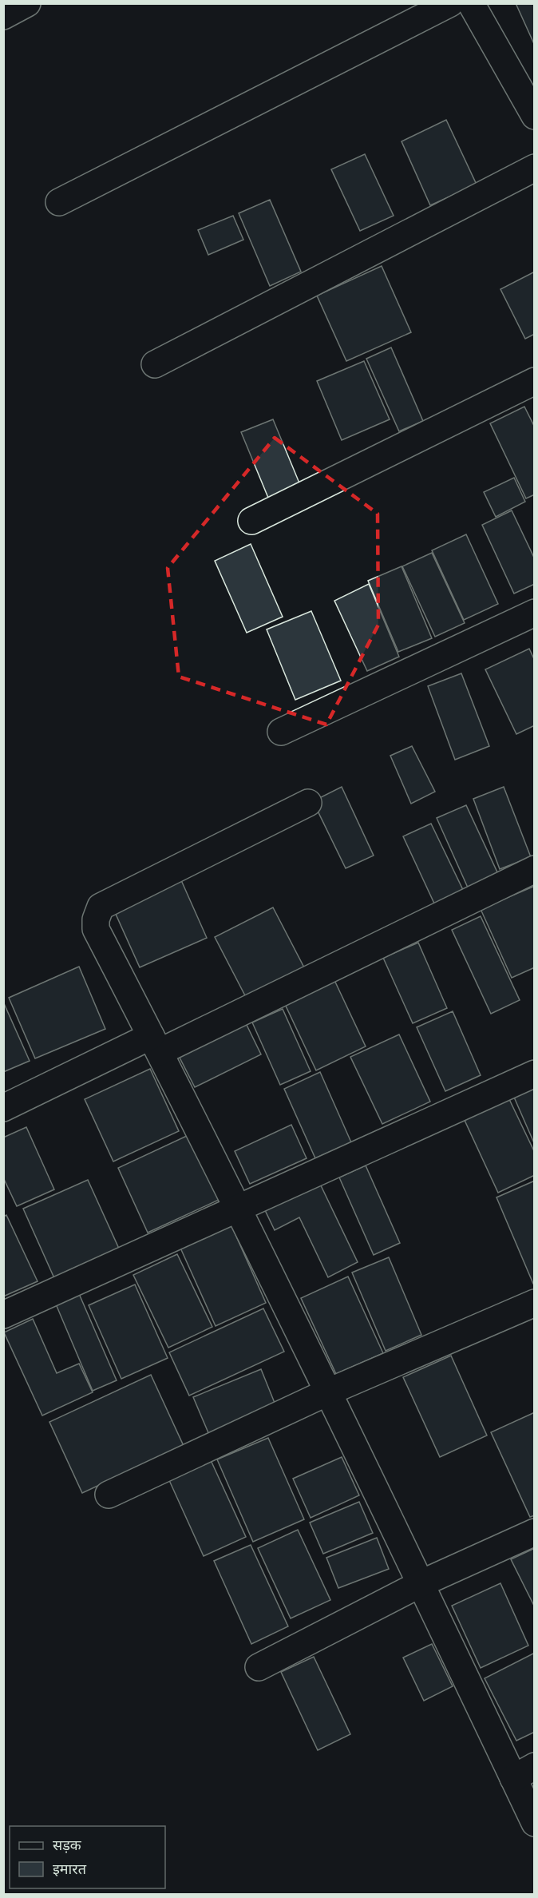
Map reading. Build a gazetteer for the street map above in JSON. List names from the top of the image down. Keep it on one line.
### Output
{"legend":["सड़क","इमारत"]}
